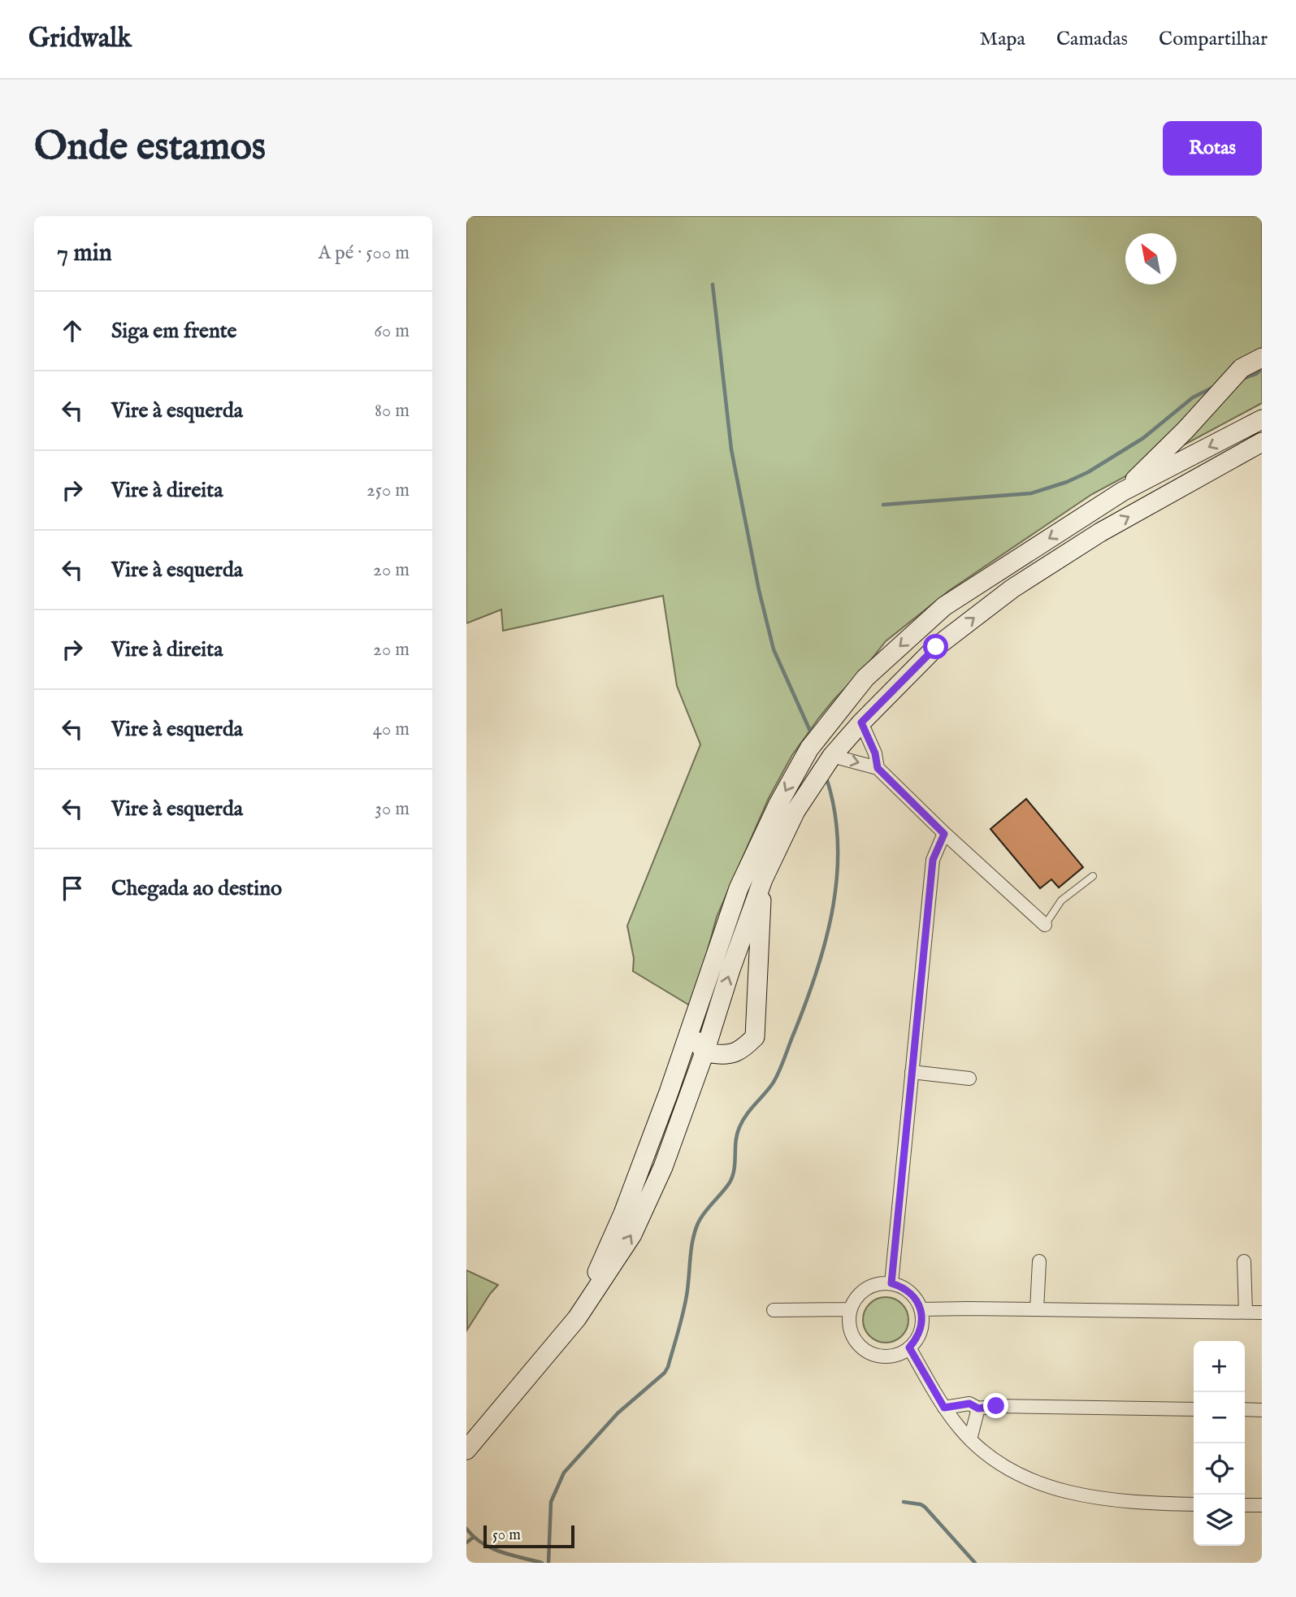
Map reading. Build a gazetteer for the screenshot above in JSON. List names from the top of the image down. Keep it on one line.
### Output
{"scale_bar":"50 m","north":"top left","page":{"header":"Gridwalk","nav":["Mapa","Camadas","Compartilhar"],"buttons":"Rotas","title":"Onde estamos","heading":["7 min","A pé · 500 m"],"list":[["Siga em frente","60 m"],["Vire à esquerda","80 m"],["Vire à direita","250 m"],["Vire à esquerda","20 m"],["Vire à direita","20 m"],["Vire à esquerda","40 m"],["Vire à esquerda","30 m"],"Chegada ao destino"],"map_buttons":["+","−"],"scale":"50 m"}}
